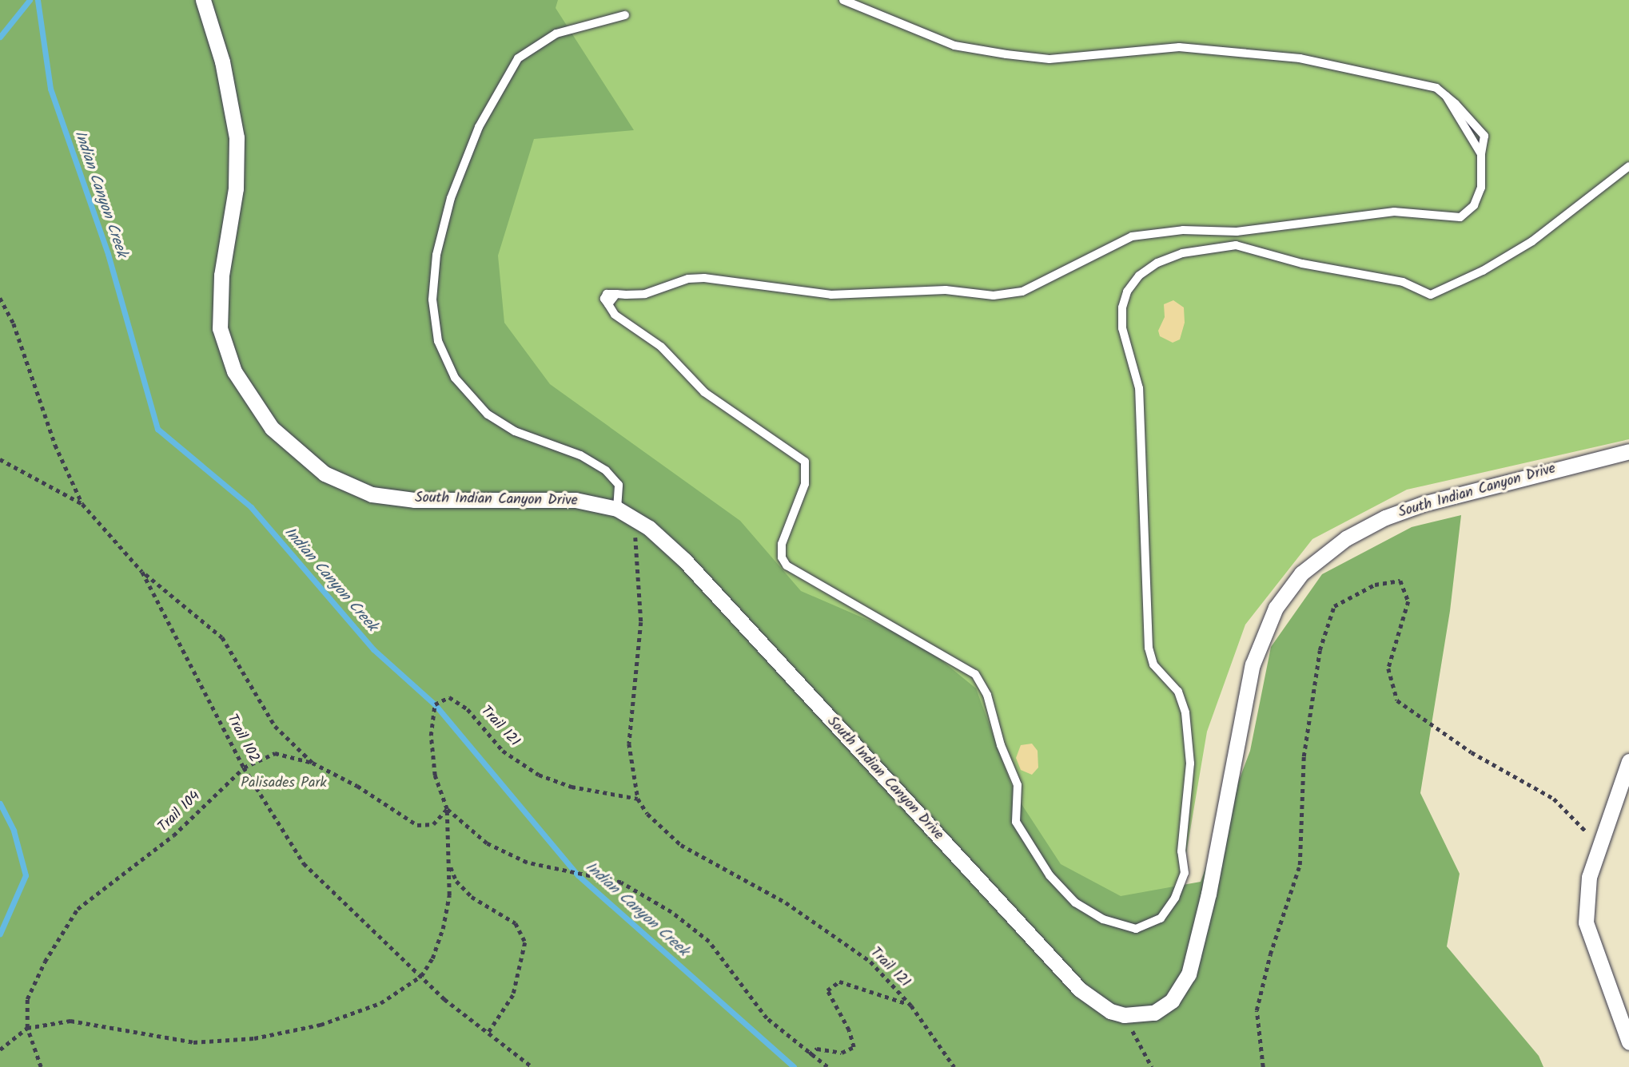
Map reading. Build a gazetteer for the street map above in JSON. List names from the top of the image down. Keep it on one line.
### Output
{"streets":{"street":["South Indian Canyon Drive"],"path":["Trail 121","Trail 102","Trail 104"]},"crossings":[["Trail 121","Trail 104"],["Trail 102","Trail 104"]],"water":["Indian Canyon Creek"],"parks":["Palisades Park"]}
